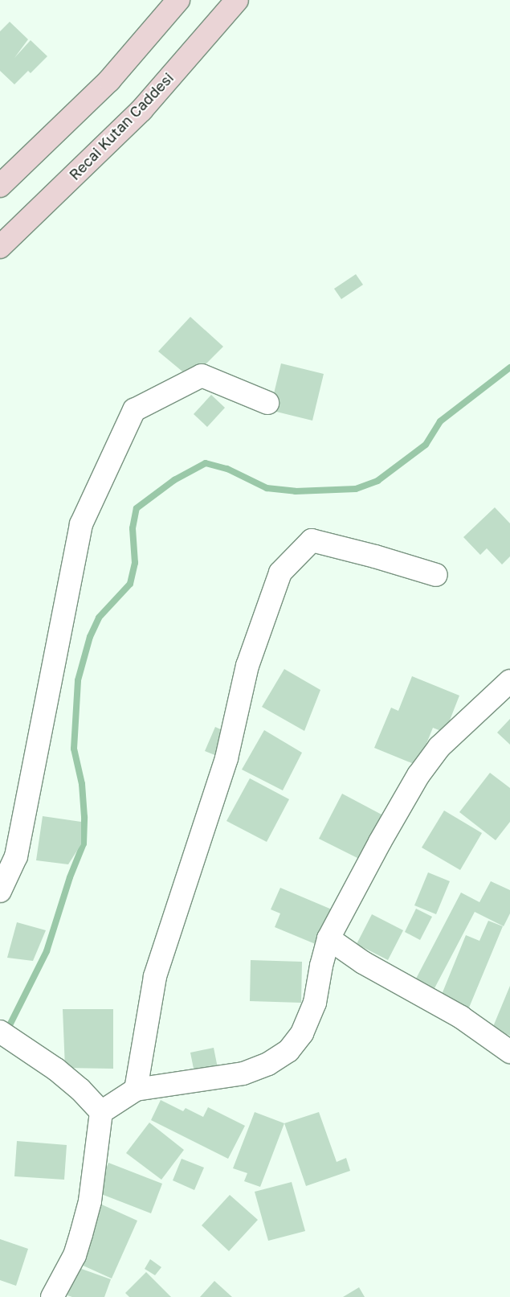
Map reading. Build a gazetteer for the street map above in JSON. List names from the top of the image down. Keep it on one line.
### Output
{"streets":{"main road":["Recai Kutan Caddesi"]}}
